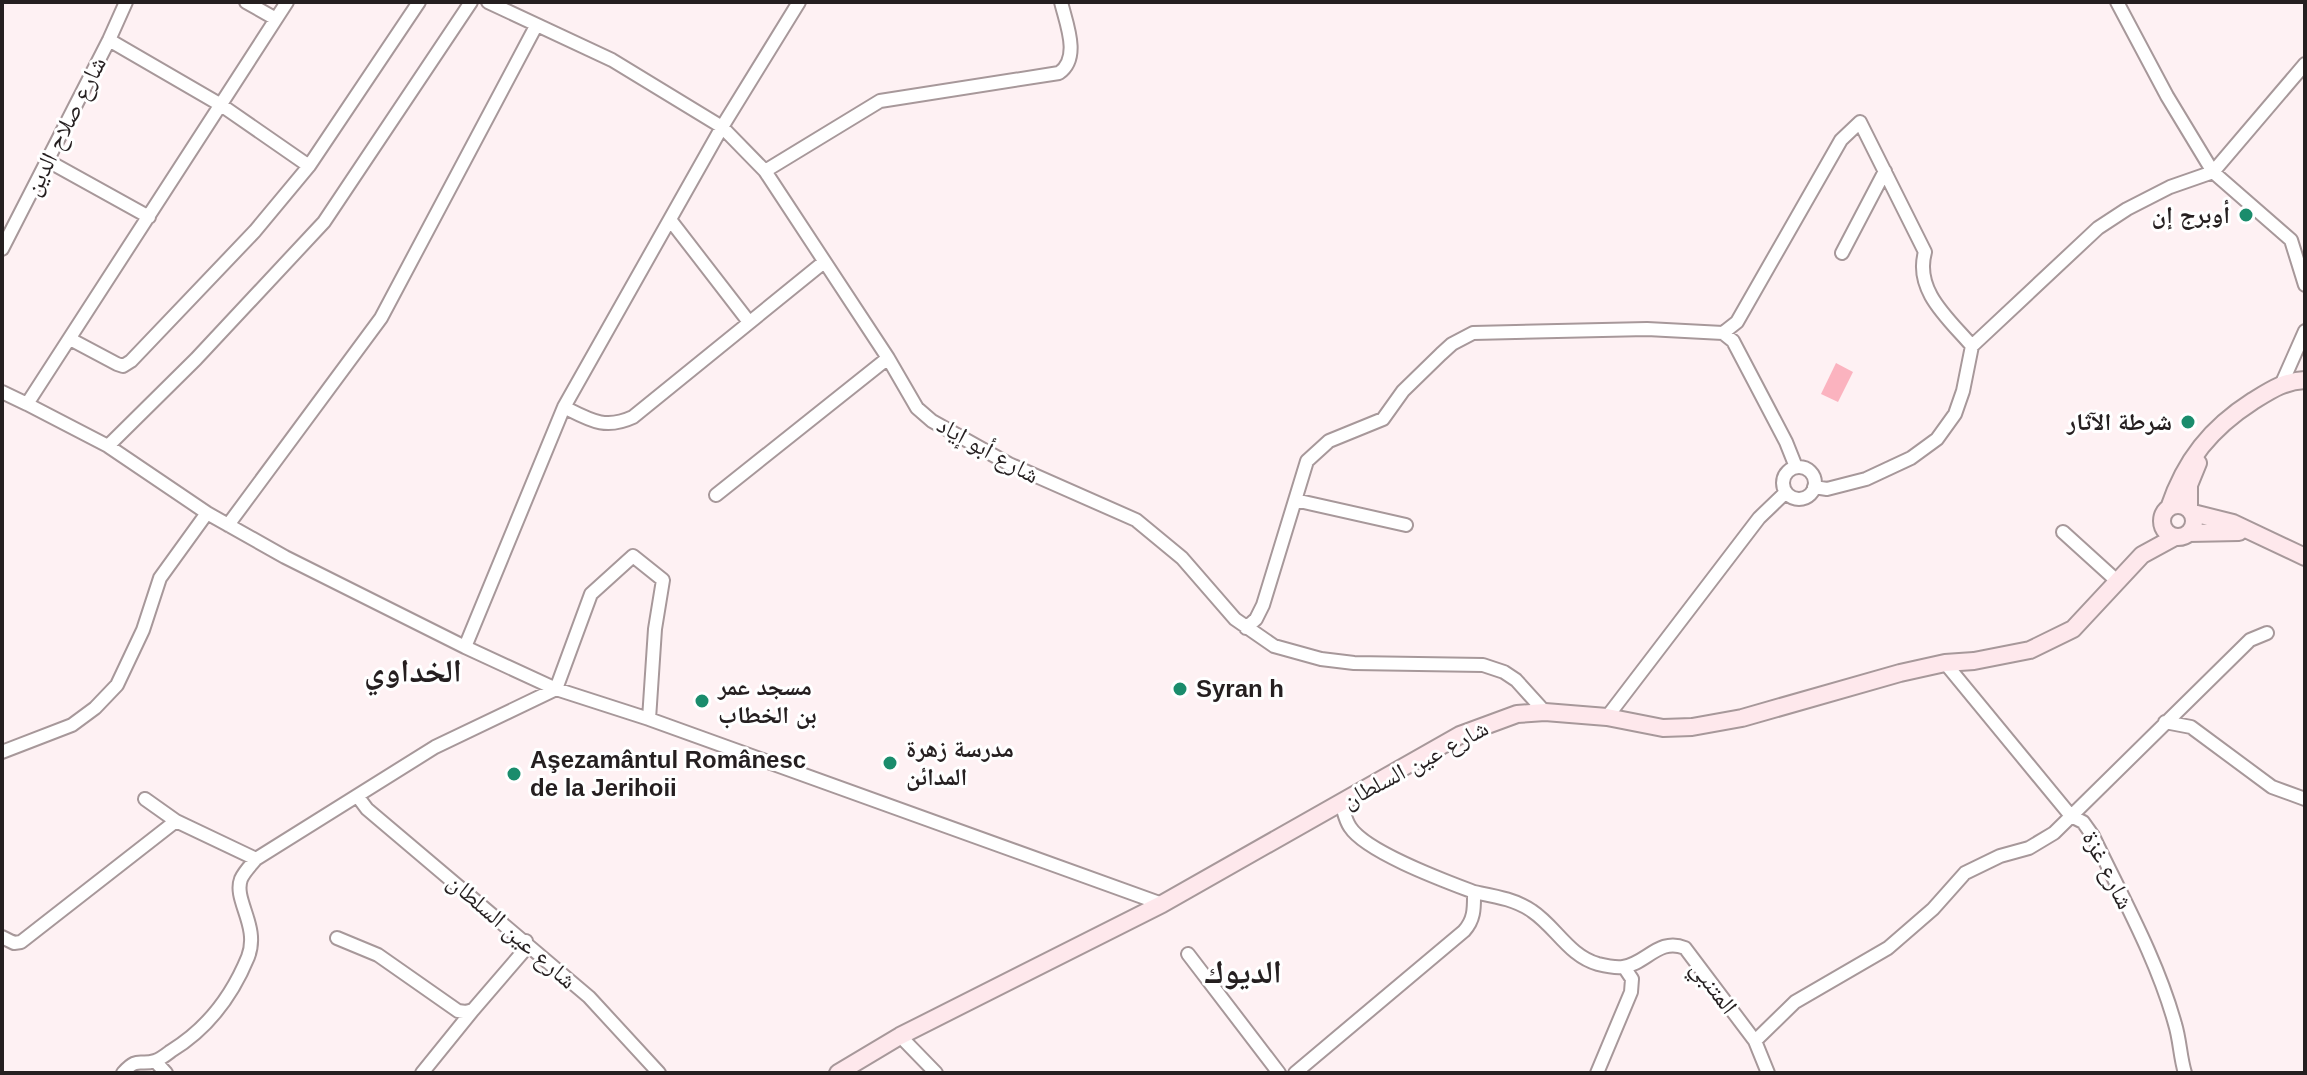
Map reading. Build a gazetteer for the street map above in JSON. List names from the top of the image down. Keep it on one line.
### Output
{"streets":{"main road":["شارع عين السلطان"],"street":["شارع صلاح الدين","شارع أبو إياد","شارع غزة","المتنبي"]},"crossings":[["شارع أبو إياد","شارع عين السلطان"],["شارع عين السلطان","شارع غزة"]],"districts":["الخداوي","الديوك"],"places":["أوبرج إن","شرطة الآثار","Syran h","مسجد عمر بن الخطاب","مدرسة زهرة المدائن","Aşezamântul Românesc de la Jerihoii"]}
